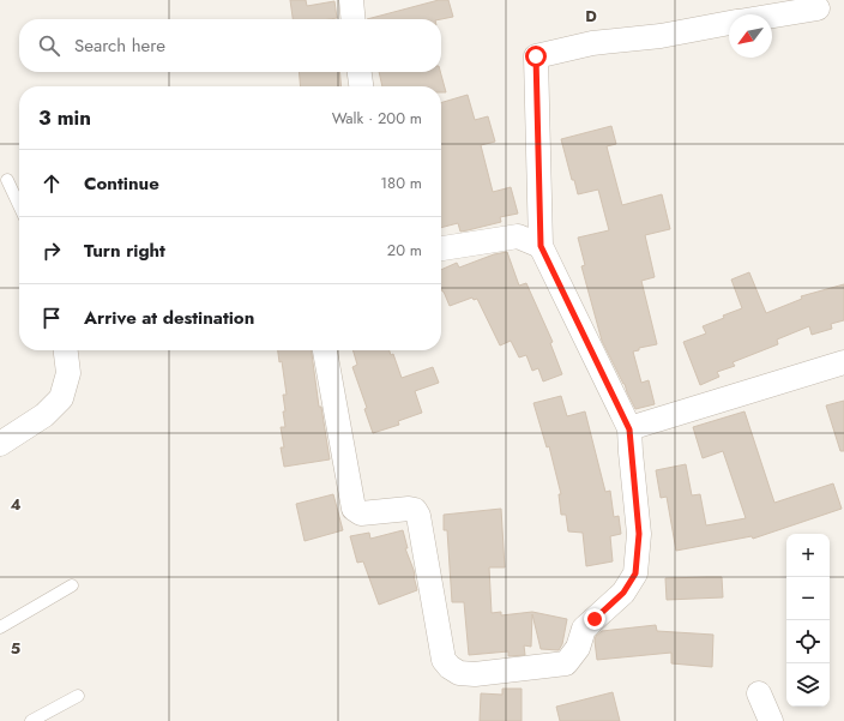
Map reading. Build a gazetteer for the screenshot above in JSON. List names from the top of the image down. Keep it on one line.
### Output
{"north":"bottom left","page":{"search":"Search here","heading":["3 min","Walk · 200 m"],"list":[["Continue","180 m"],["Turn right","20 m"],"Arrive at destination"],"map_buttons":["+","−"]},"grid":{"columns":["D"],"rows":["4","5"]}}
